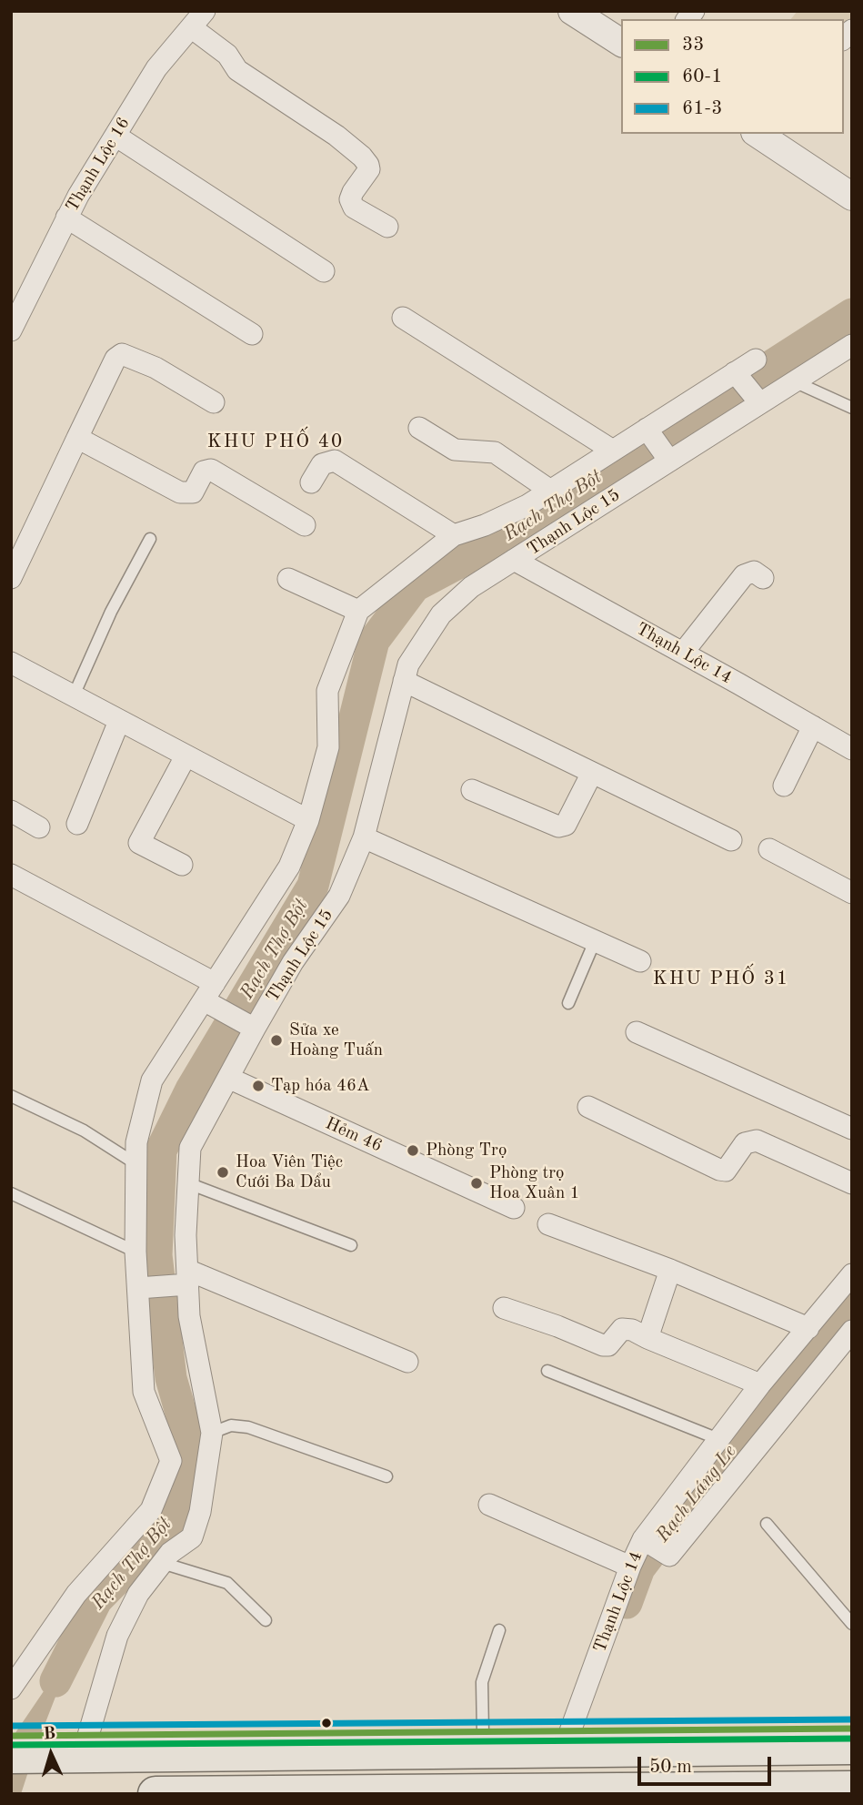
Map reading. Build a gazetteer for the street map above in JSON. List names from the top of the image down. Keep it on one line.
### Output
{"streets":{"street":["Thạnh Lộc 16","Thạnh Lộc 15","Thạnh Lộc 14","Hẻm 46"]},"crossings":[["Thạnh Lộc 15","Thạnh Lộc 14"],["Thạnh Lộc 15","Hẻm 46"]],"districts":["KHU PHỐ 40","KHU PHỐ 31"],"water":["Rạch Thợ Bột","Rạch Láng Le"],"places":["Sửa xe Hoàng Tuấn","Tạp hóa 46A","Phòng Trọ","Hoa Viên Tiệc Cưới Ba Dẩu","Phòng trọ Hoa Xuân 1"],"lines":["transit line 61-3","transit line 33","transit line 60-1"],"legend":["33","60-1","61-3"],"scale_bar":"50 m","north":"top"}
